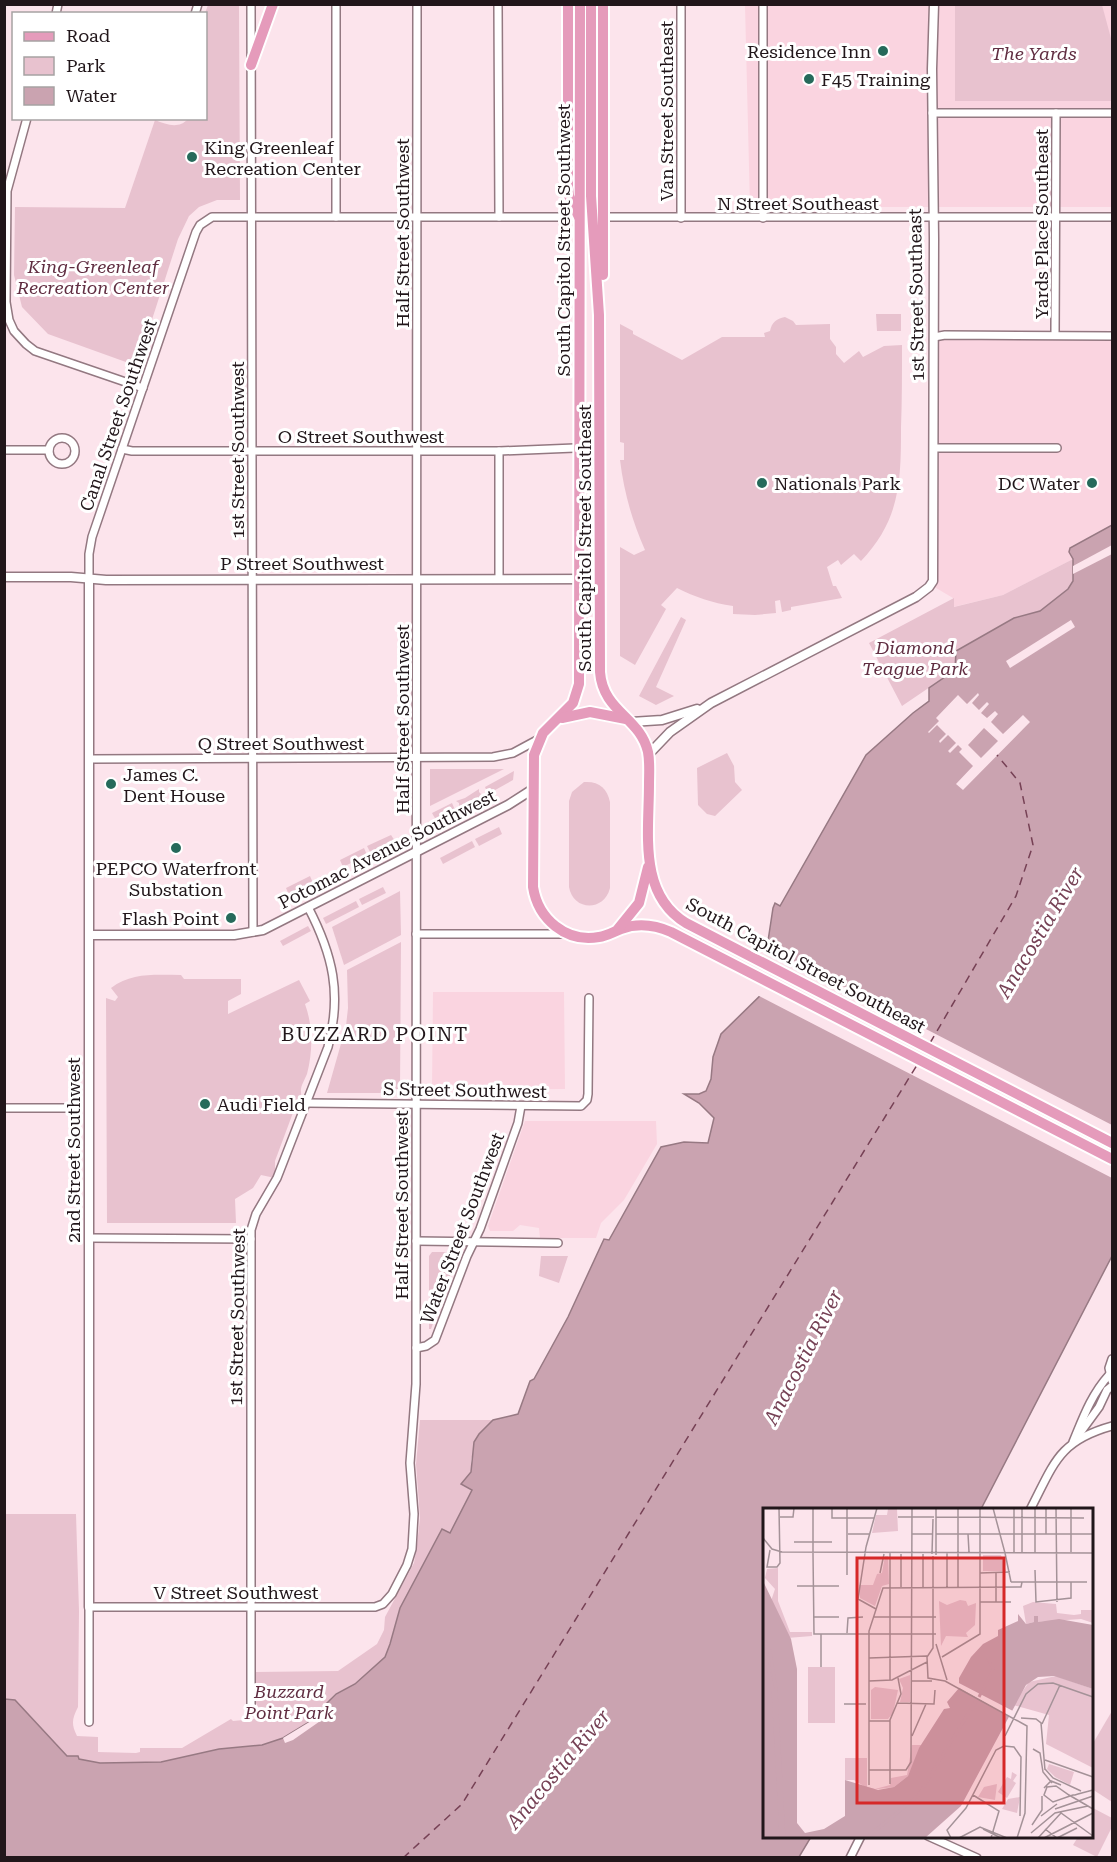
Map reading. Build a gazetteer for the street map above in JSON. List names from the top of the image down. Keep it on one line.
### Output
{"streets":{"main road":["South Capitol Street Southwest","South Capitol Street Southeast"],"street":["Van Street Southeast","N Street Southeast","Yards Place Southeast","Half Street Southwest","1st Street Southeast","Canal Street Southwest","O Street Southwest","1st Street Southwest","P Street Southwest","Q Street Southwest","Potomac Avenue Southwest","S Street Southwest","2nd Street Southwest","Water Street Southwest","V Street Southwest"]},"crossings":[["Van Street Southeast","N Street Southeast"],["N Street Southeast","Yards Place Southeast"],["N Street Southeast","Half Street Southwest"],["N Street Southeast","South Capitol Street Southwest"],["N Street Southeast","1st Street Southeast"],["N Street Southeast","Canal Street Southwest"],["N Street Southeast","1st Street Southwest"],["N Street Southeast","South Capitol Street Southeast"],["Half Street Southwest","O Street Southwest"],["Half Street Southwest","P Street Southwest"],["Half Street Southwest","Q Street Southwest"],["Half Street Southwest","Potomac Avenue Southwest"],["Half Street Southwest","S Street Southwest"],["Half Street Southwest","Water Street Southwest"],["Half Street Southwest","V Street Southwest"],["South Capitol Street Southwest","O Street Southwest"],["South Capitol Street Southwest","P Street Southwest"],["South Capitol Street Southwest","Q Street Southwest"],["South Capitol Street Southwest","Potomac Avenue Southwest"],["Canal Street Southwest","O Street Southwest"],["Canal Street Southwest","P Street Southwest"],["Canal Street Southwest","2nd Street Southwest"],["O Street Southwest","1st Street Southwest"],["O Street Southwest","South Capitol Street Southeast"],["1st Street Southwest","P Street Southwest"],["1st Street Southwest","Q Street Southwest"],["1st Street Southwest","Potomac Avenue Southwest"],["1st Street Southwest","S Street Southwest"],["1st Street Southwest","V Street Southwest"],["South Capitol Street Southeast","P Street Southwest"],["P Street Southwest","2nd Street Southwest"],["Q Street Southwest","2nd Street Southwest"],["Potomac Avenue Southwest","2nd Street Southwest"],["S Street Southwest","Water Street Southwest"],["2nd Street Southwest","V Street Southwest"]],"districts":["BUZZARD POINT"],"water":["Anacostia River"],"parks":["The Yards","King-Greenleaf Recreation Center","Diamond Teague Park","Buzzard Point Park"],"places":["Residence Inn","F45 Training","King Greenleaf Recreation Center","Nationals Park","DC Water","James C. Dent House","PEPCO Waterfront Substation","Flash Point","Audi Field"],"legend":["Road","Park","Water"]}
